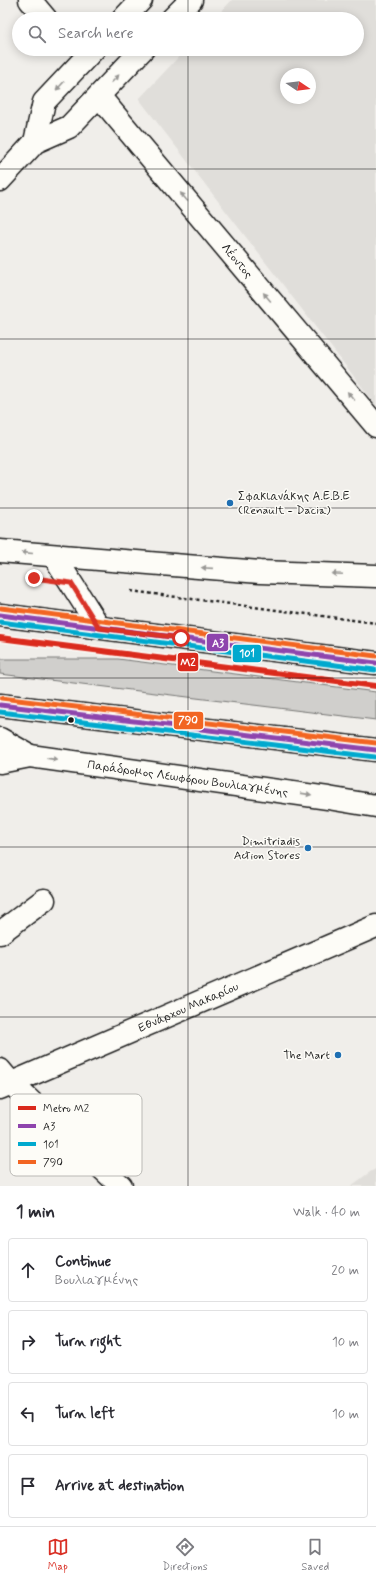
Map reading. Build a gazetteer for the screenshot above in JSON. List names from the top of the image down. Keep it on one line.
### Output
{"streets":{"street":["Λέοντος","Παράδρομος Λεωφόρου Βουλιαγμένης","Εθνάρχου Μακαρίου"]},"one_way":["Λέοντος"],"places":["Σφακιανάκης Α.Ε.Β.Ε (Renault - Dacia)","Dimitriadis Action Stores","The Mart"],"lines":["transit line 790","transit line Α3","transit line 101","metro line Μ2"],"legend":["Metro Μ2","Α3","101","790"],"north":"right","page":{"search":"Search here","heading":["1 min","Walk · 40 m"],"list":[["Continue","Βουλιαγμένης","20 m"],["Turn right","10 m"],["Turn left","10 m"],"Arrive at destination"],"nav":["Map","Directions","Saved"]}}
